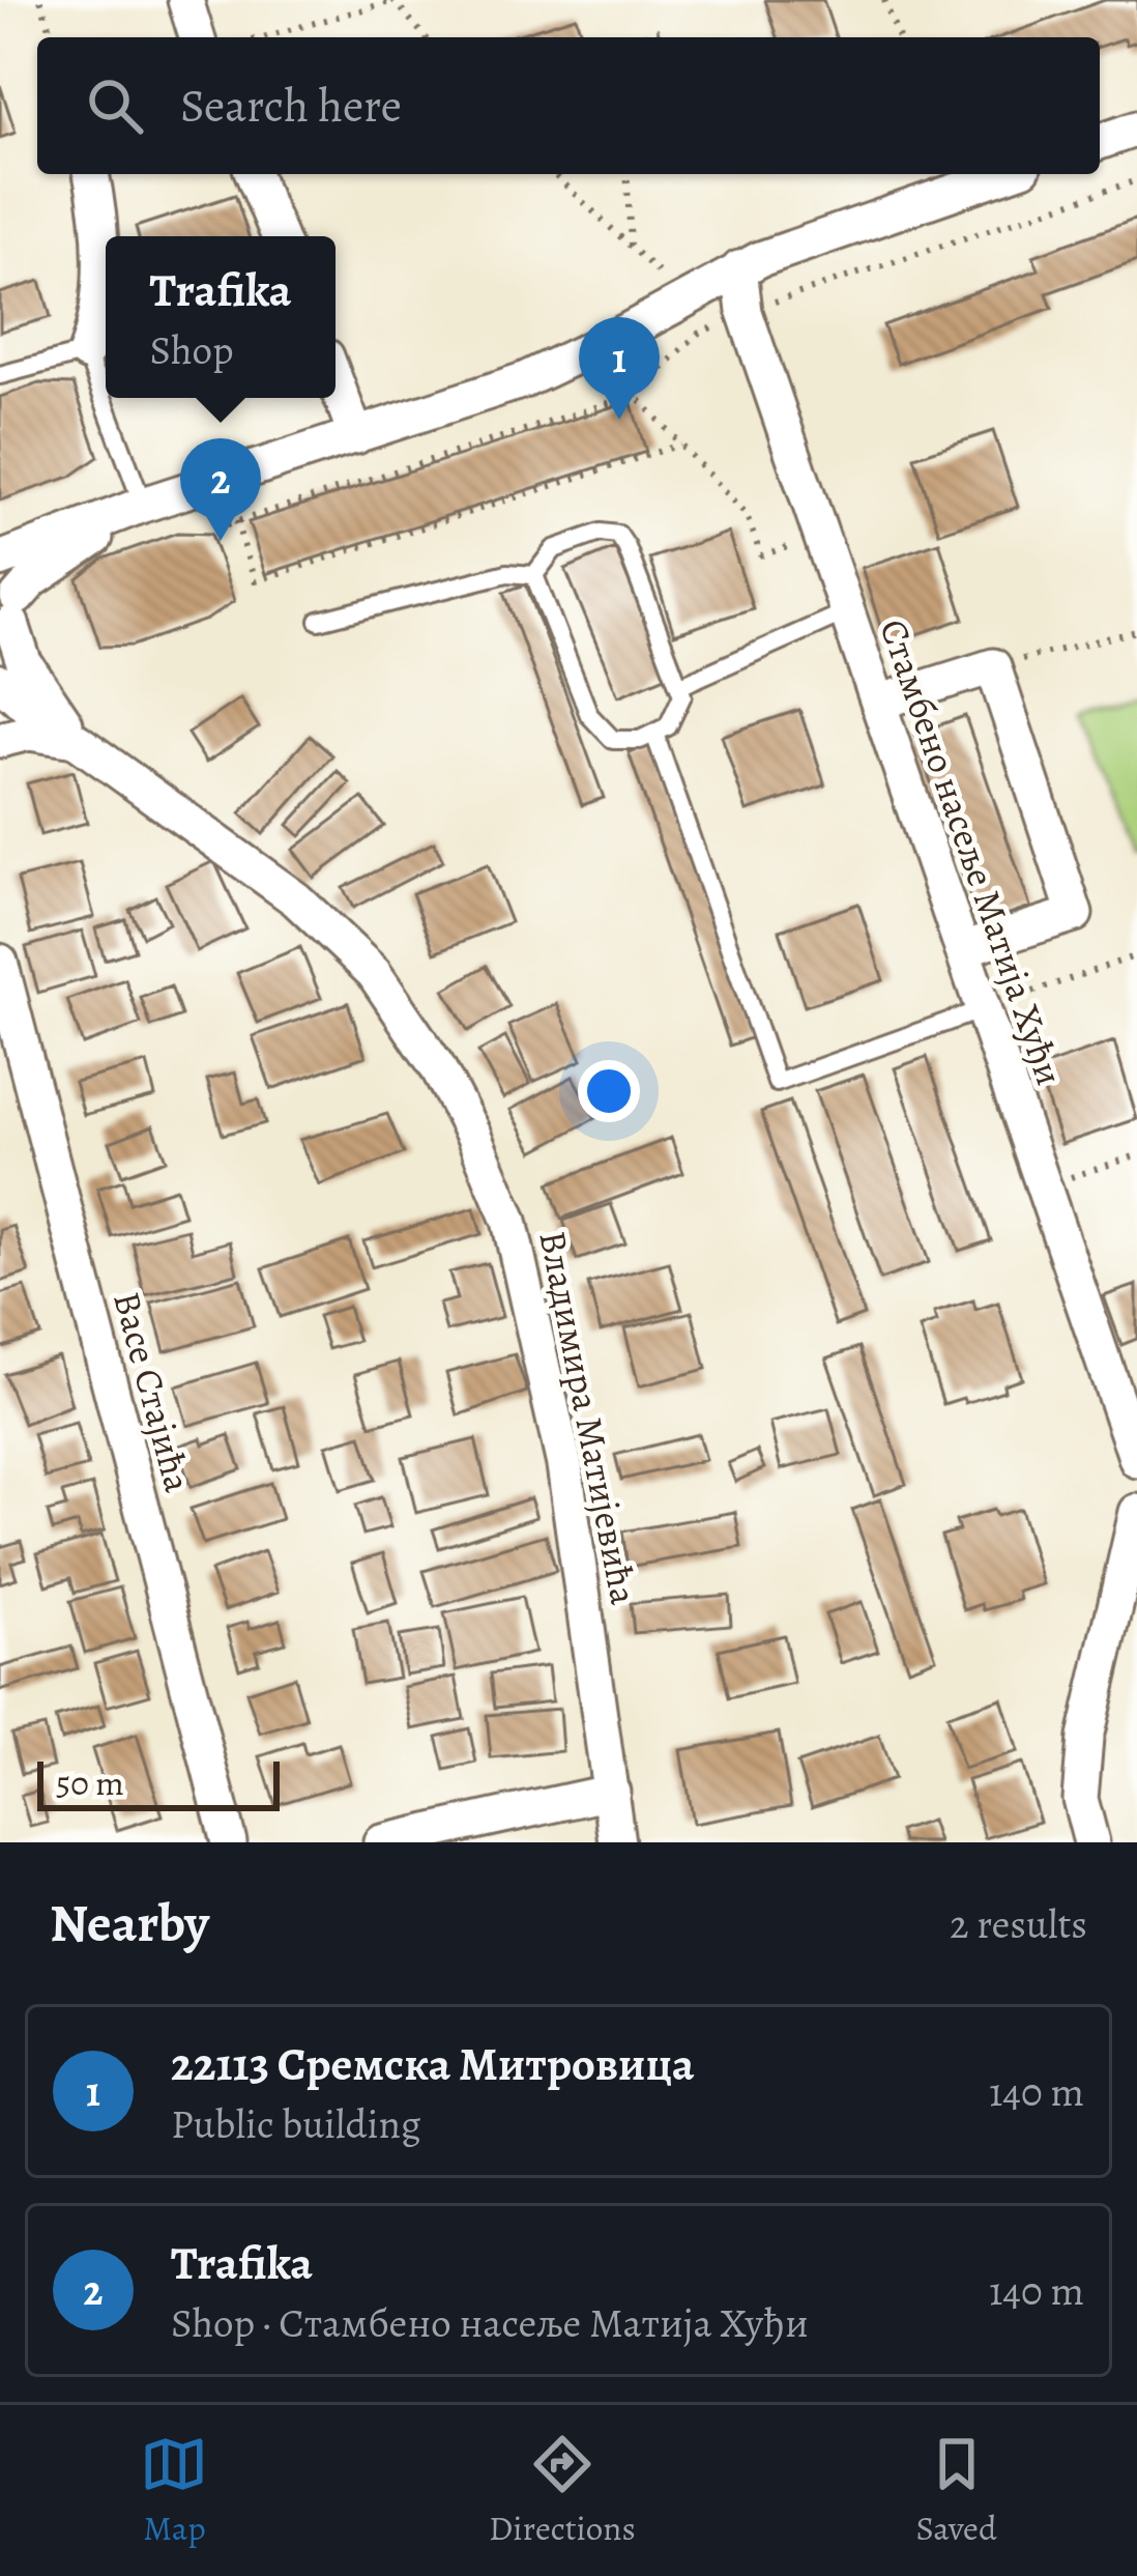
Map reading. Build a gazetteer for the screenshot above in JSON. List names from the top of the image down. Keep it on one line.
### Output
{"streets":{"street":["Стамбено насеље Матија Хуђи","Васе Стајића","Владимира Матијевића"]},"scale_bar":"50 m","page":{"search":"Search here","popup":["Trafika","Shop"],"pins":["1","2"],"scale":"50 m","heading":["Nearby","2 results"],"list":[{"mark":"1","name":"22113 Сремска Митровица","note":"Public building","value":"140 m"},{"mark":"2","name":"Trafika","note":"Shop · Стамбено насеље Матија Хуђи","value":"140 m"}],"nav":["Map","Directions","Saved"]}}
